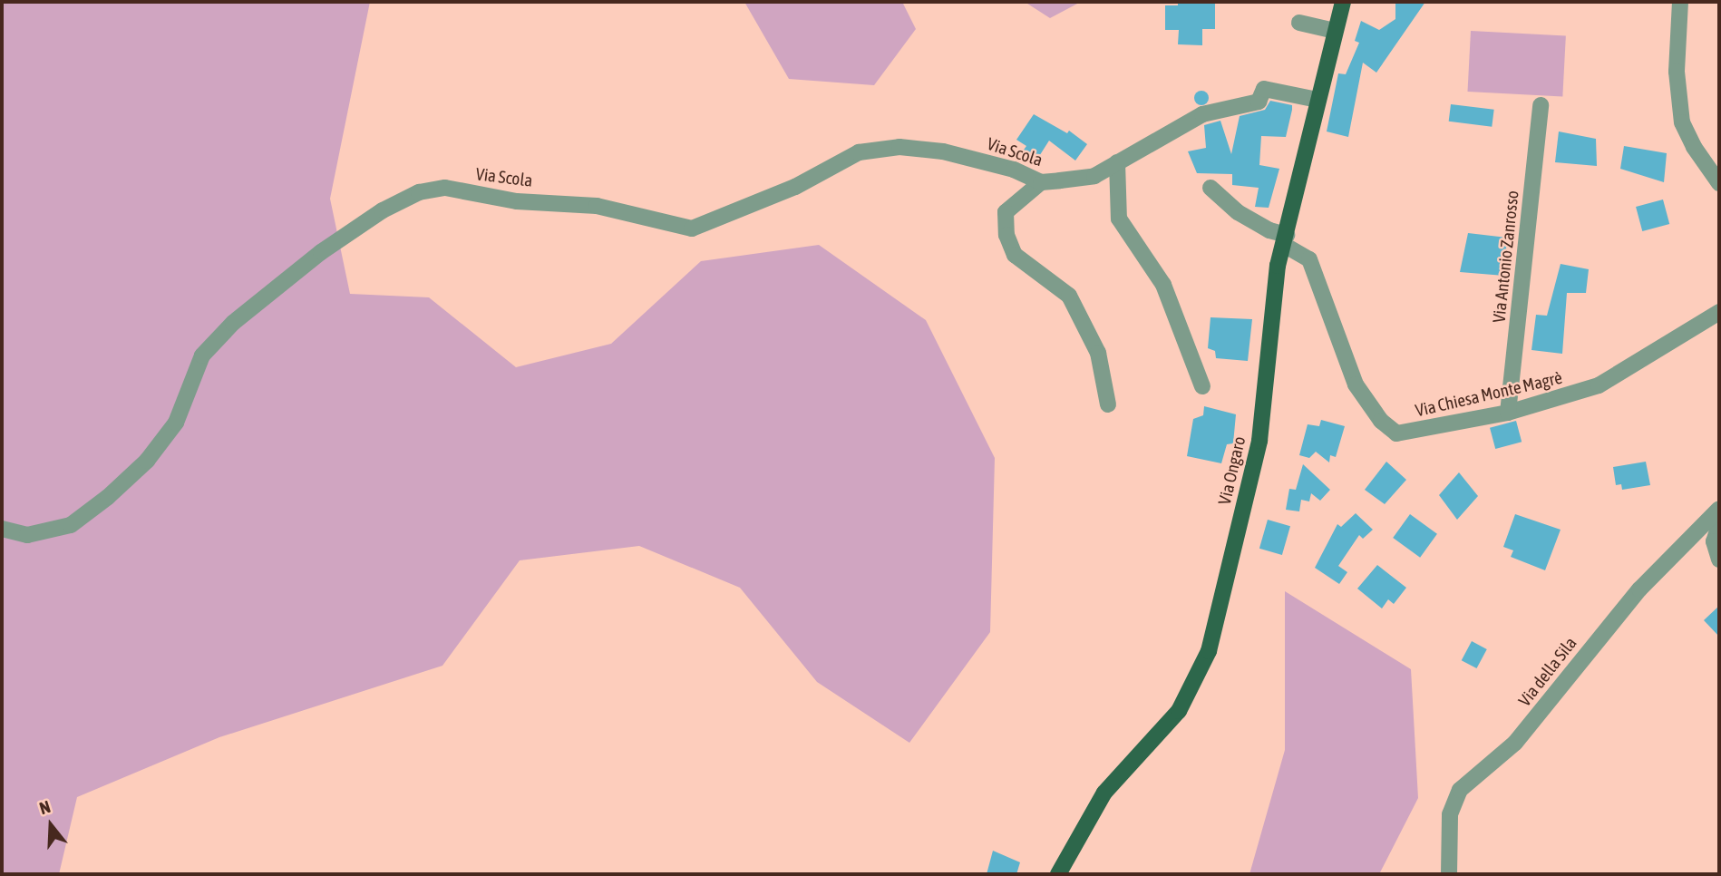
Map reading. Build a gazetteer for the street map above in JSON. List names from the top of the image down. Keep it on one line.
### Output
{"streets":{"main road":["Via Ongaro"],"street":["Via Scola","Via Antonio Zanrosso","Via Chiesa Monte Magrè","Via della Sila"]},"crossings":[["Via Scola","Via Ongaro"],["Via Antonio Zanrosso","Via Chiesa Monte Magrè"],["Via Chiesa Monte Magrè","Via Ongaro"]],"north":"top"}
